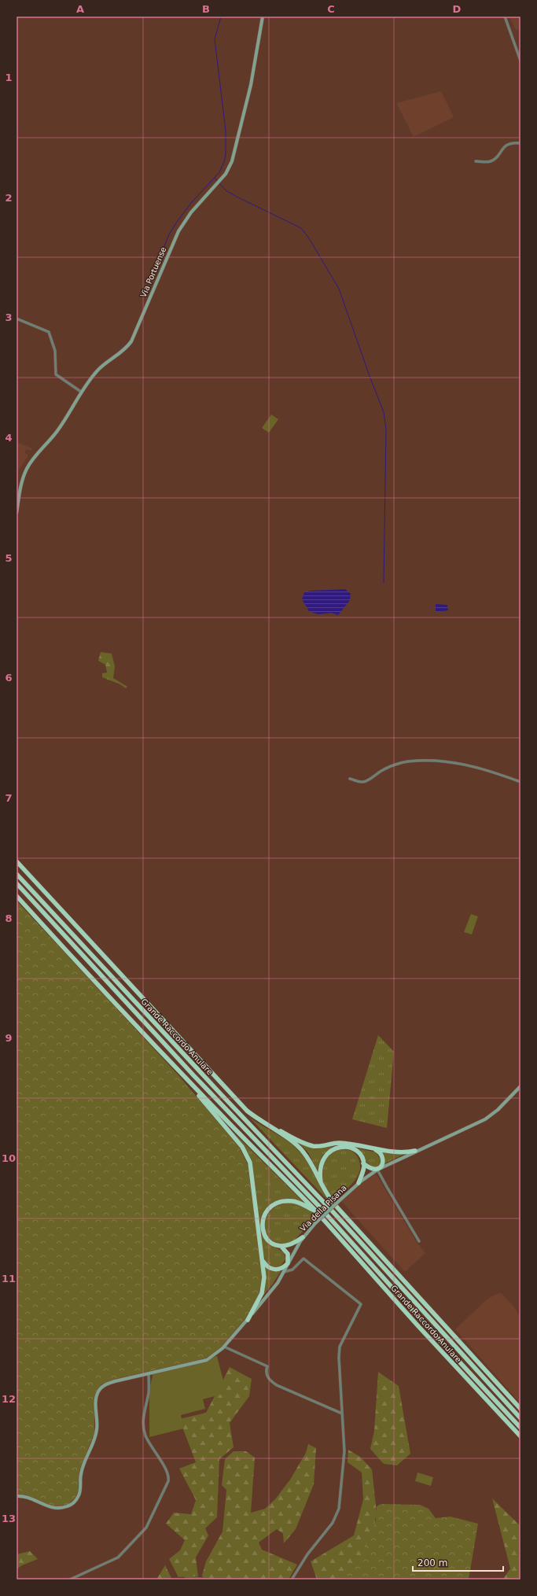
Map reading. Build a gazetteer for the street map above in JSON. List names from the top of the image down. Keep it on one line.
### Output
{"streets":{"highway":["Grande Raccordo Anulare"],"main road":["Via Portuense","Via della Pisana"]},"scale_bar":"200 m","grid":{"columns":["A","B","C","D"],"rows":["1","2","3","4","5","6","7","8","9","10","11","12","13"]}}
